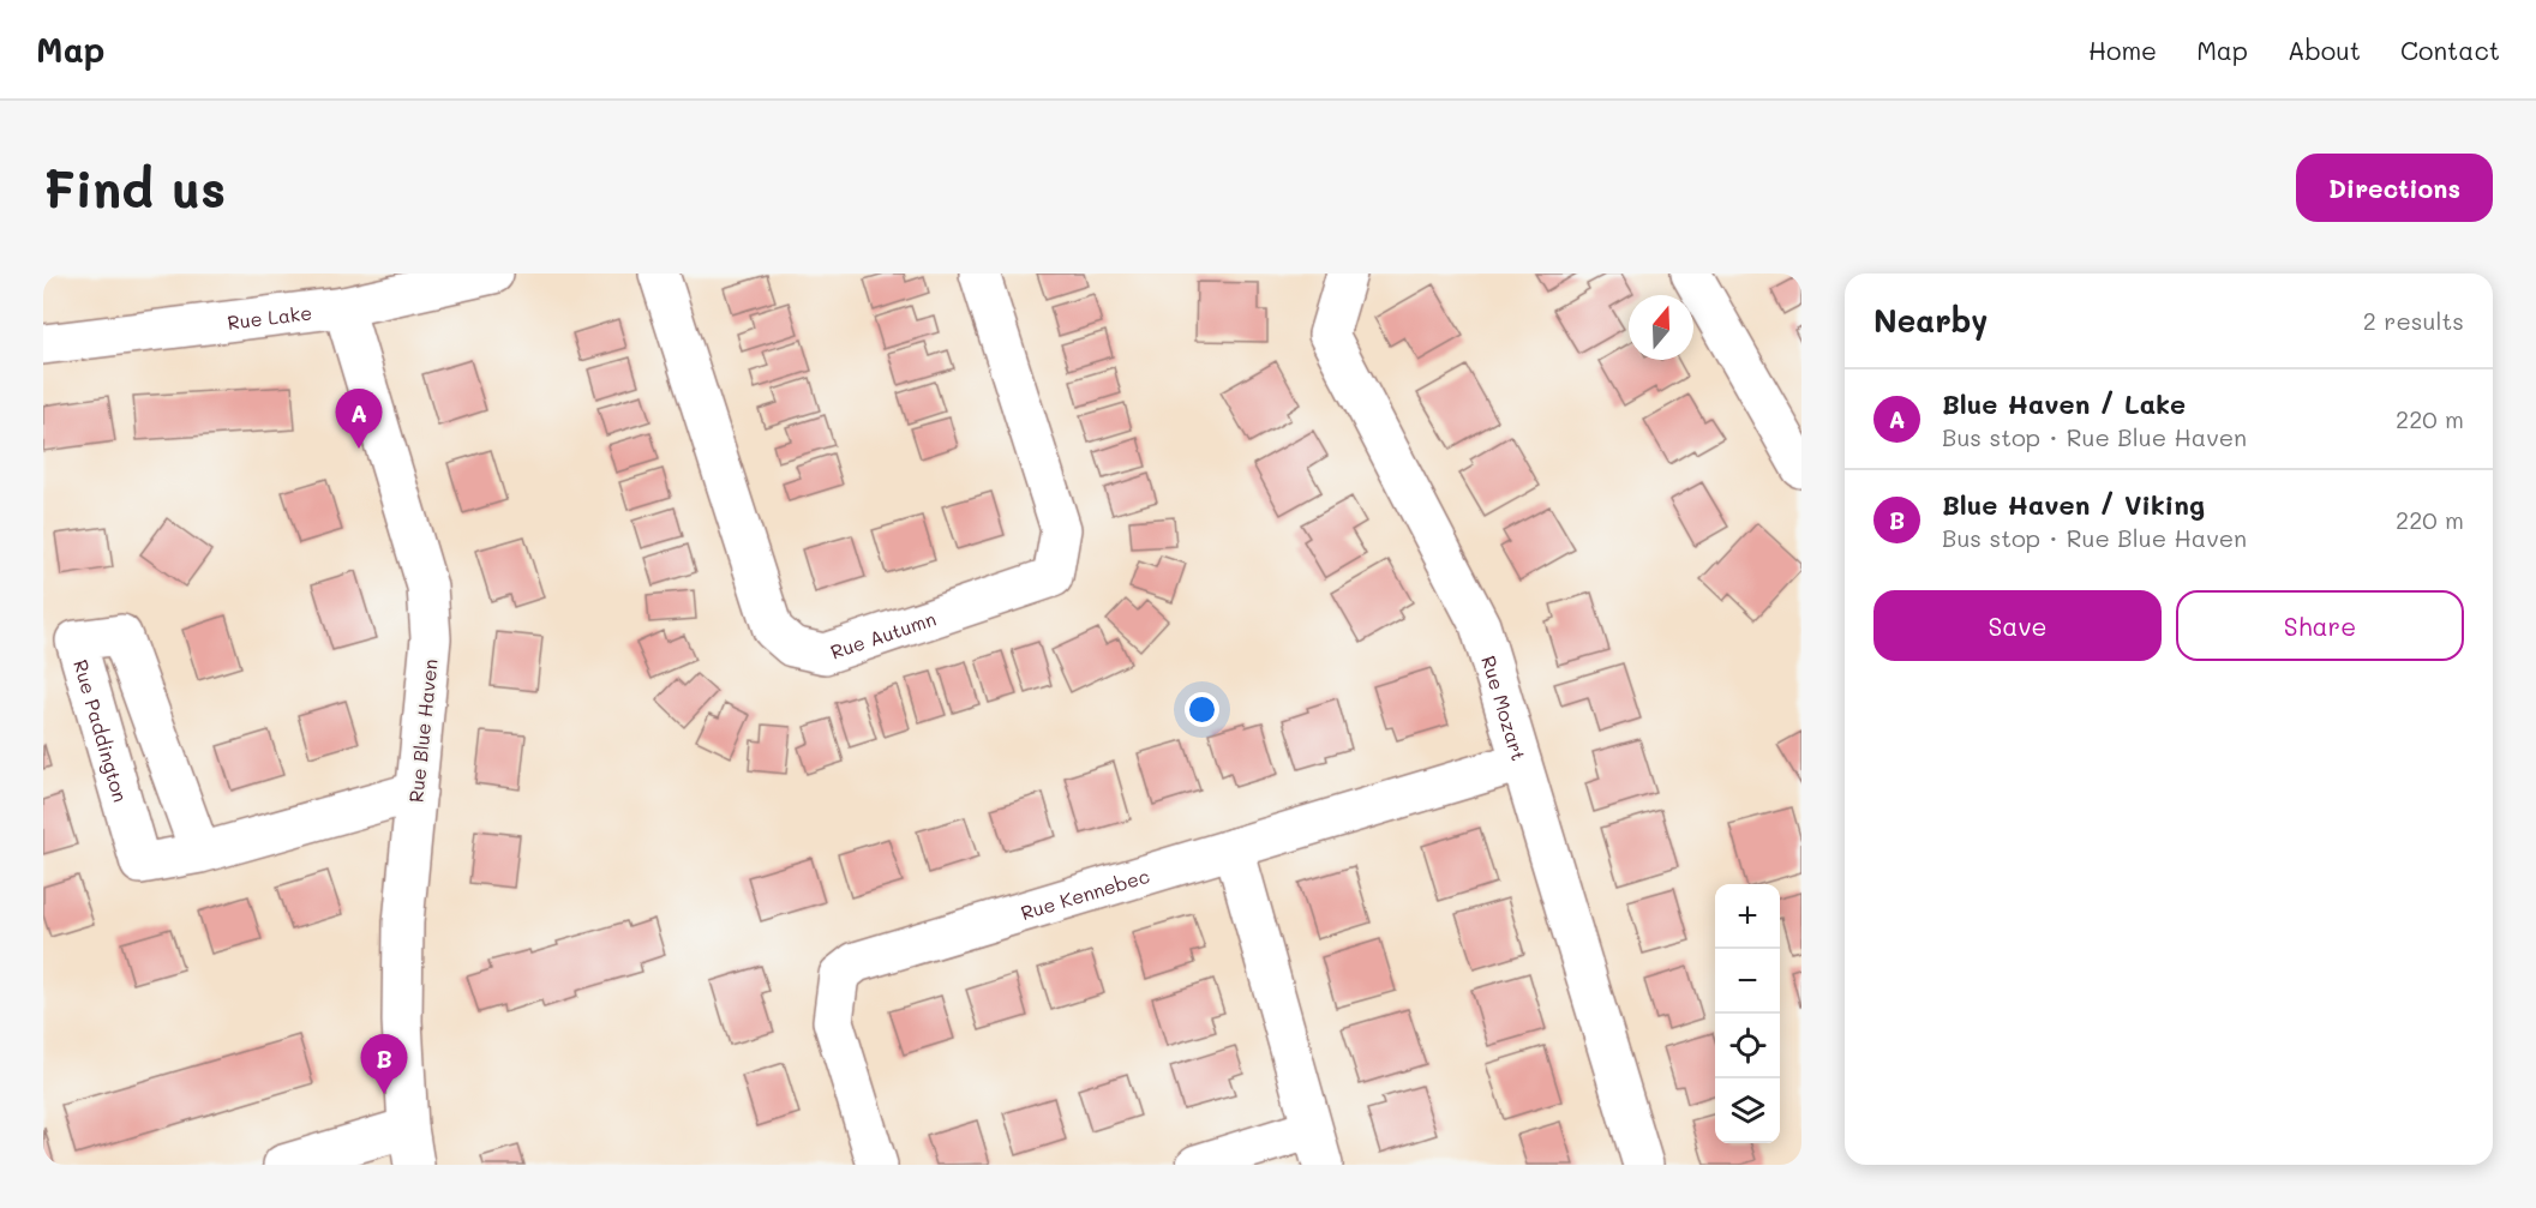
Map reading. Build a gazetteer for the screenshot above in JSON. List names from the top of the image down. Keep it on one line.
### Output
{"streets":{"street":["Rue Lake","Rue Autumn","Rue Mozart","Rue Paddington","Rue Blue Haven","Rue Kennebec"]},"crossings":[["Rue Lake","Rue Blue Haven"],["Rue Mozart","Rue Kennebec"],["Rue Paddington","Rue Blue Haven"]],"north":"top","page":{"header":"Map","nav":["Home","Map","About","Contact"],"buttons":["Directions",["Save","Share"]],"title":"Find us","heading":["Nearby","2 results"],"list":[{"mark":"A","name":"Blue Haven / Lake","note":"Bus stop · Rue Blue Haven","value":"220 m"},{"mark":"B","name":"Blue Haven / Viking","note":"Bus stop · Rue Blue Haven","value":"220 m"}],"pins":["A","B"],"map_buttons":["+","−"]}}
